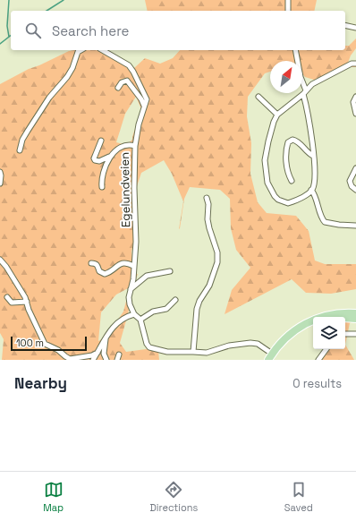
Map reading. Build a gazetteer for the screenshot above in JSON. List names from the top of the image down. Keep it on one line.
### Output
{"streets":{"street":["Egelundveien"]},"scale_bar":"100 m","north":"top right","page":{"search":"Search here","scale":"100 m","heading":["Nearby","0 results"],"nav":["Map","Directions","Saved"]}}
